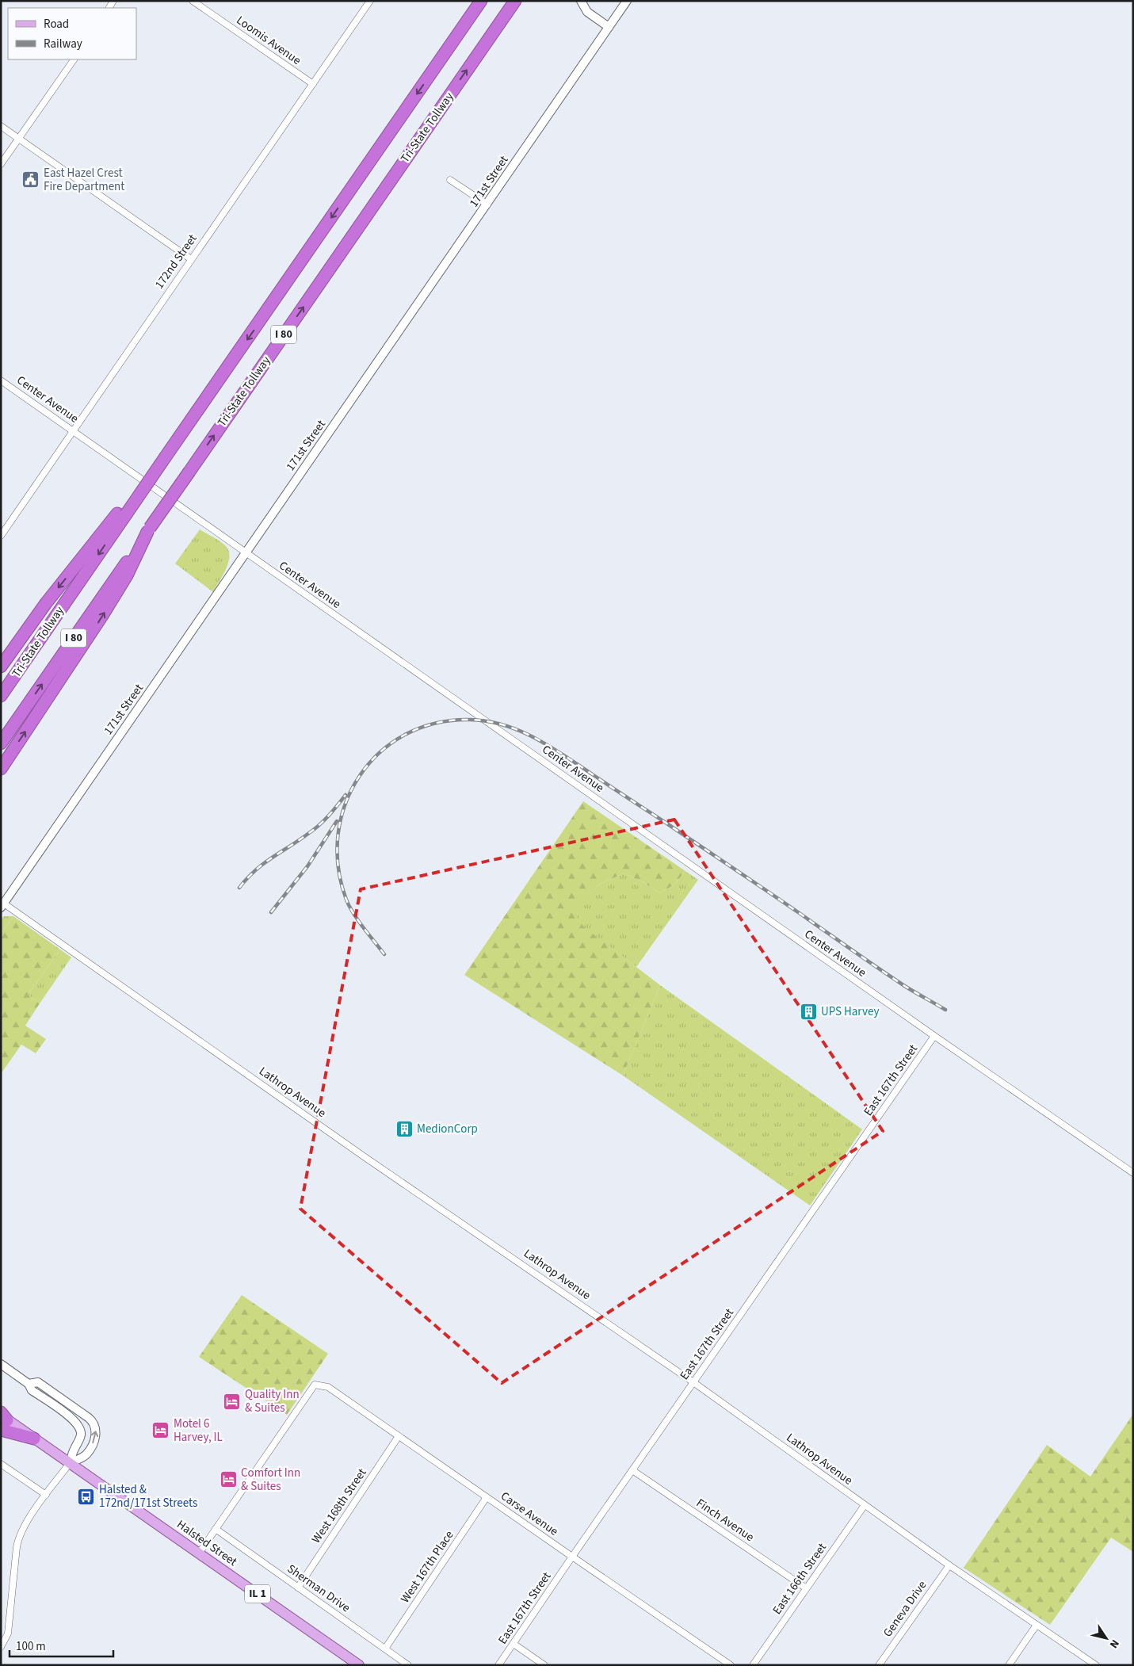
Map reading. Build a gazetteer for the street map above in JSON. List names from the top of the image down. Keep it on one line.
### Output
{"streets":{"highway":["Tri-State Tollway","I 80"],"main road":["Halsted Street","IL 1"],"street":["Loomis Avenue","171st Street","172nd Street","Center Avenue","East 167th Street","Lathrop Avenue","West 168th Street","Carse Avenue","Finch Avenue","West 167th Place","East 166th Street","Sherman Drive","Geneva Drive"]},"crossings":[["Loomis Avenue","172nd Street"],["171st Street","Center Avenue"],["171st Street","Lathrop Avenue"],["172nd Street","Center Avenue"],["Center Avenue","East 167th Street"],["East 167th Street","Lathrop Avenue"],["East 167th Street","Carse Avenue"],["East 167th Street","Finch Avenue"],["Lathrop Avenue","East 166th Street"],["Lathrop Avenue","Geneva Drive"],["West 168th Street","Carse Avenue"],["West 168th Street","Sherman Drive"],["Carse Avenue","West 167th Place"],["Carse Avenue","Sherman Drive"],["Finch Avenue","East 166th Street"],["West 167th Place","Sherman Drive"]],"places":{"public building":["East Hazel Crest Fire Department"],"building":["UPS Harvey","MedionCorp"],"hotel":["Quality Inn & Suites","Motel 6 Harvey, IL","Comfort Inn & Suites"],"bus stop":["Halsted & 172nd/171st Streets"]},"legend":["Road","Railway"],"scale_bar":"100 m","north":"bottom right"}
